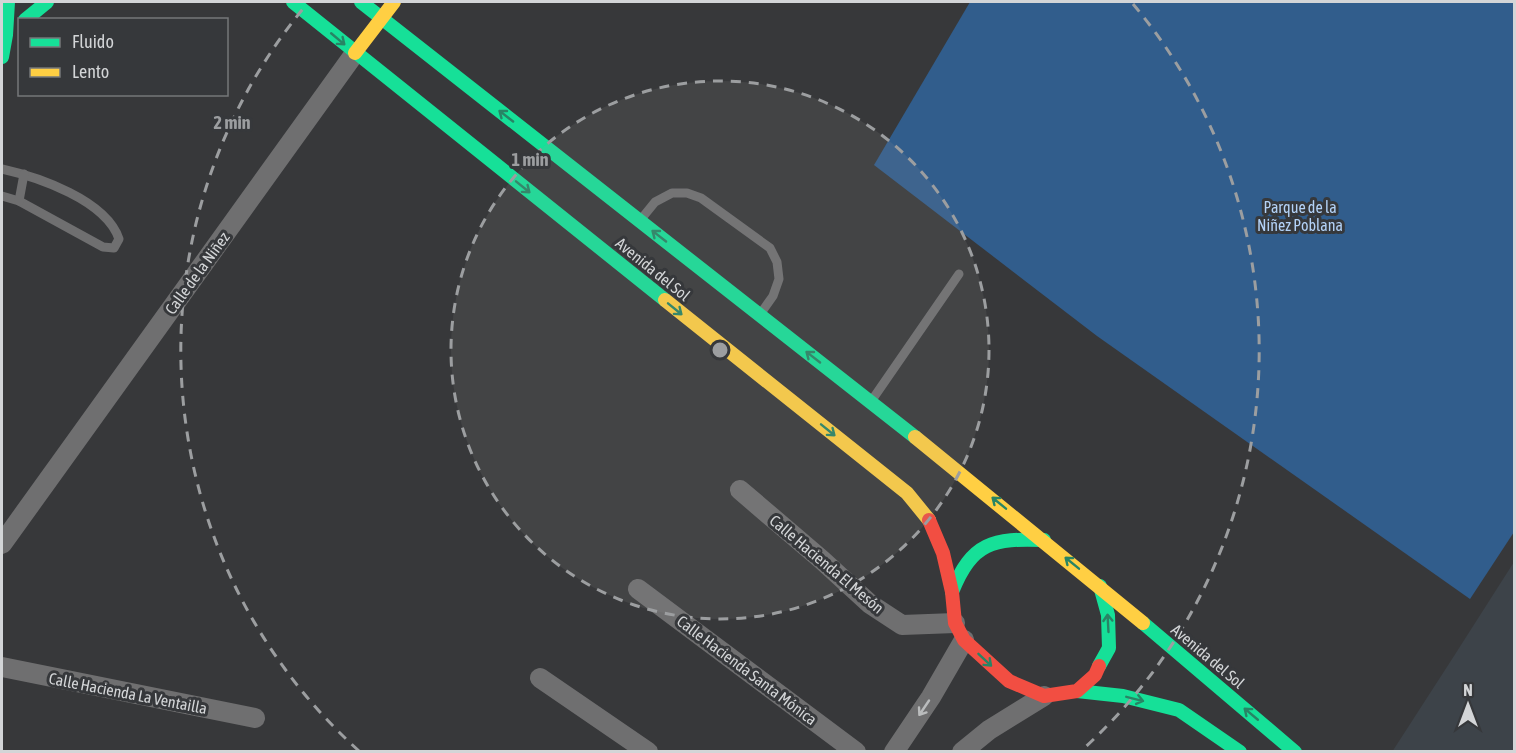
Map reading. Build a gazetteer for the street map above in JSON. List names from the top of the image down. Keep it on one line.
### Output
{"streets":{"main road":["Avenida del Sol","Calle de la Niñez"],"street":["Calle Hacienda El Mesón","Calle Hacienda Santa Mónica","Calle Hacienda La Ventailla"]},"crossings":[["Avenida del Sol","Calle de la Niñez"],["Avenida del Sol","Calle Hacienda El Mesón"]],"parks":["Parque de la Niñez Poblana"],"legend":["Fluido","Lento"],"north":"top","rings":["2 min","1 min"]}
